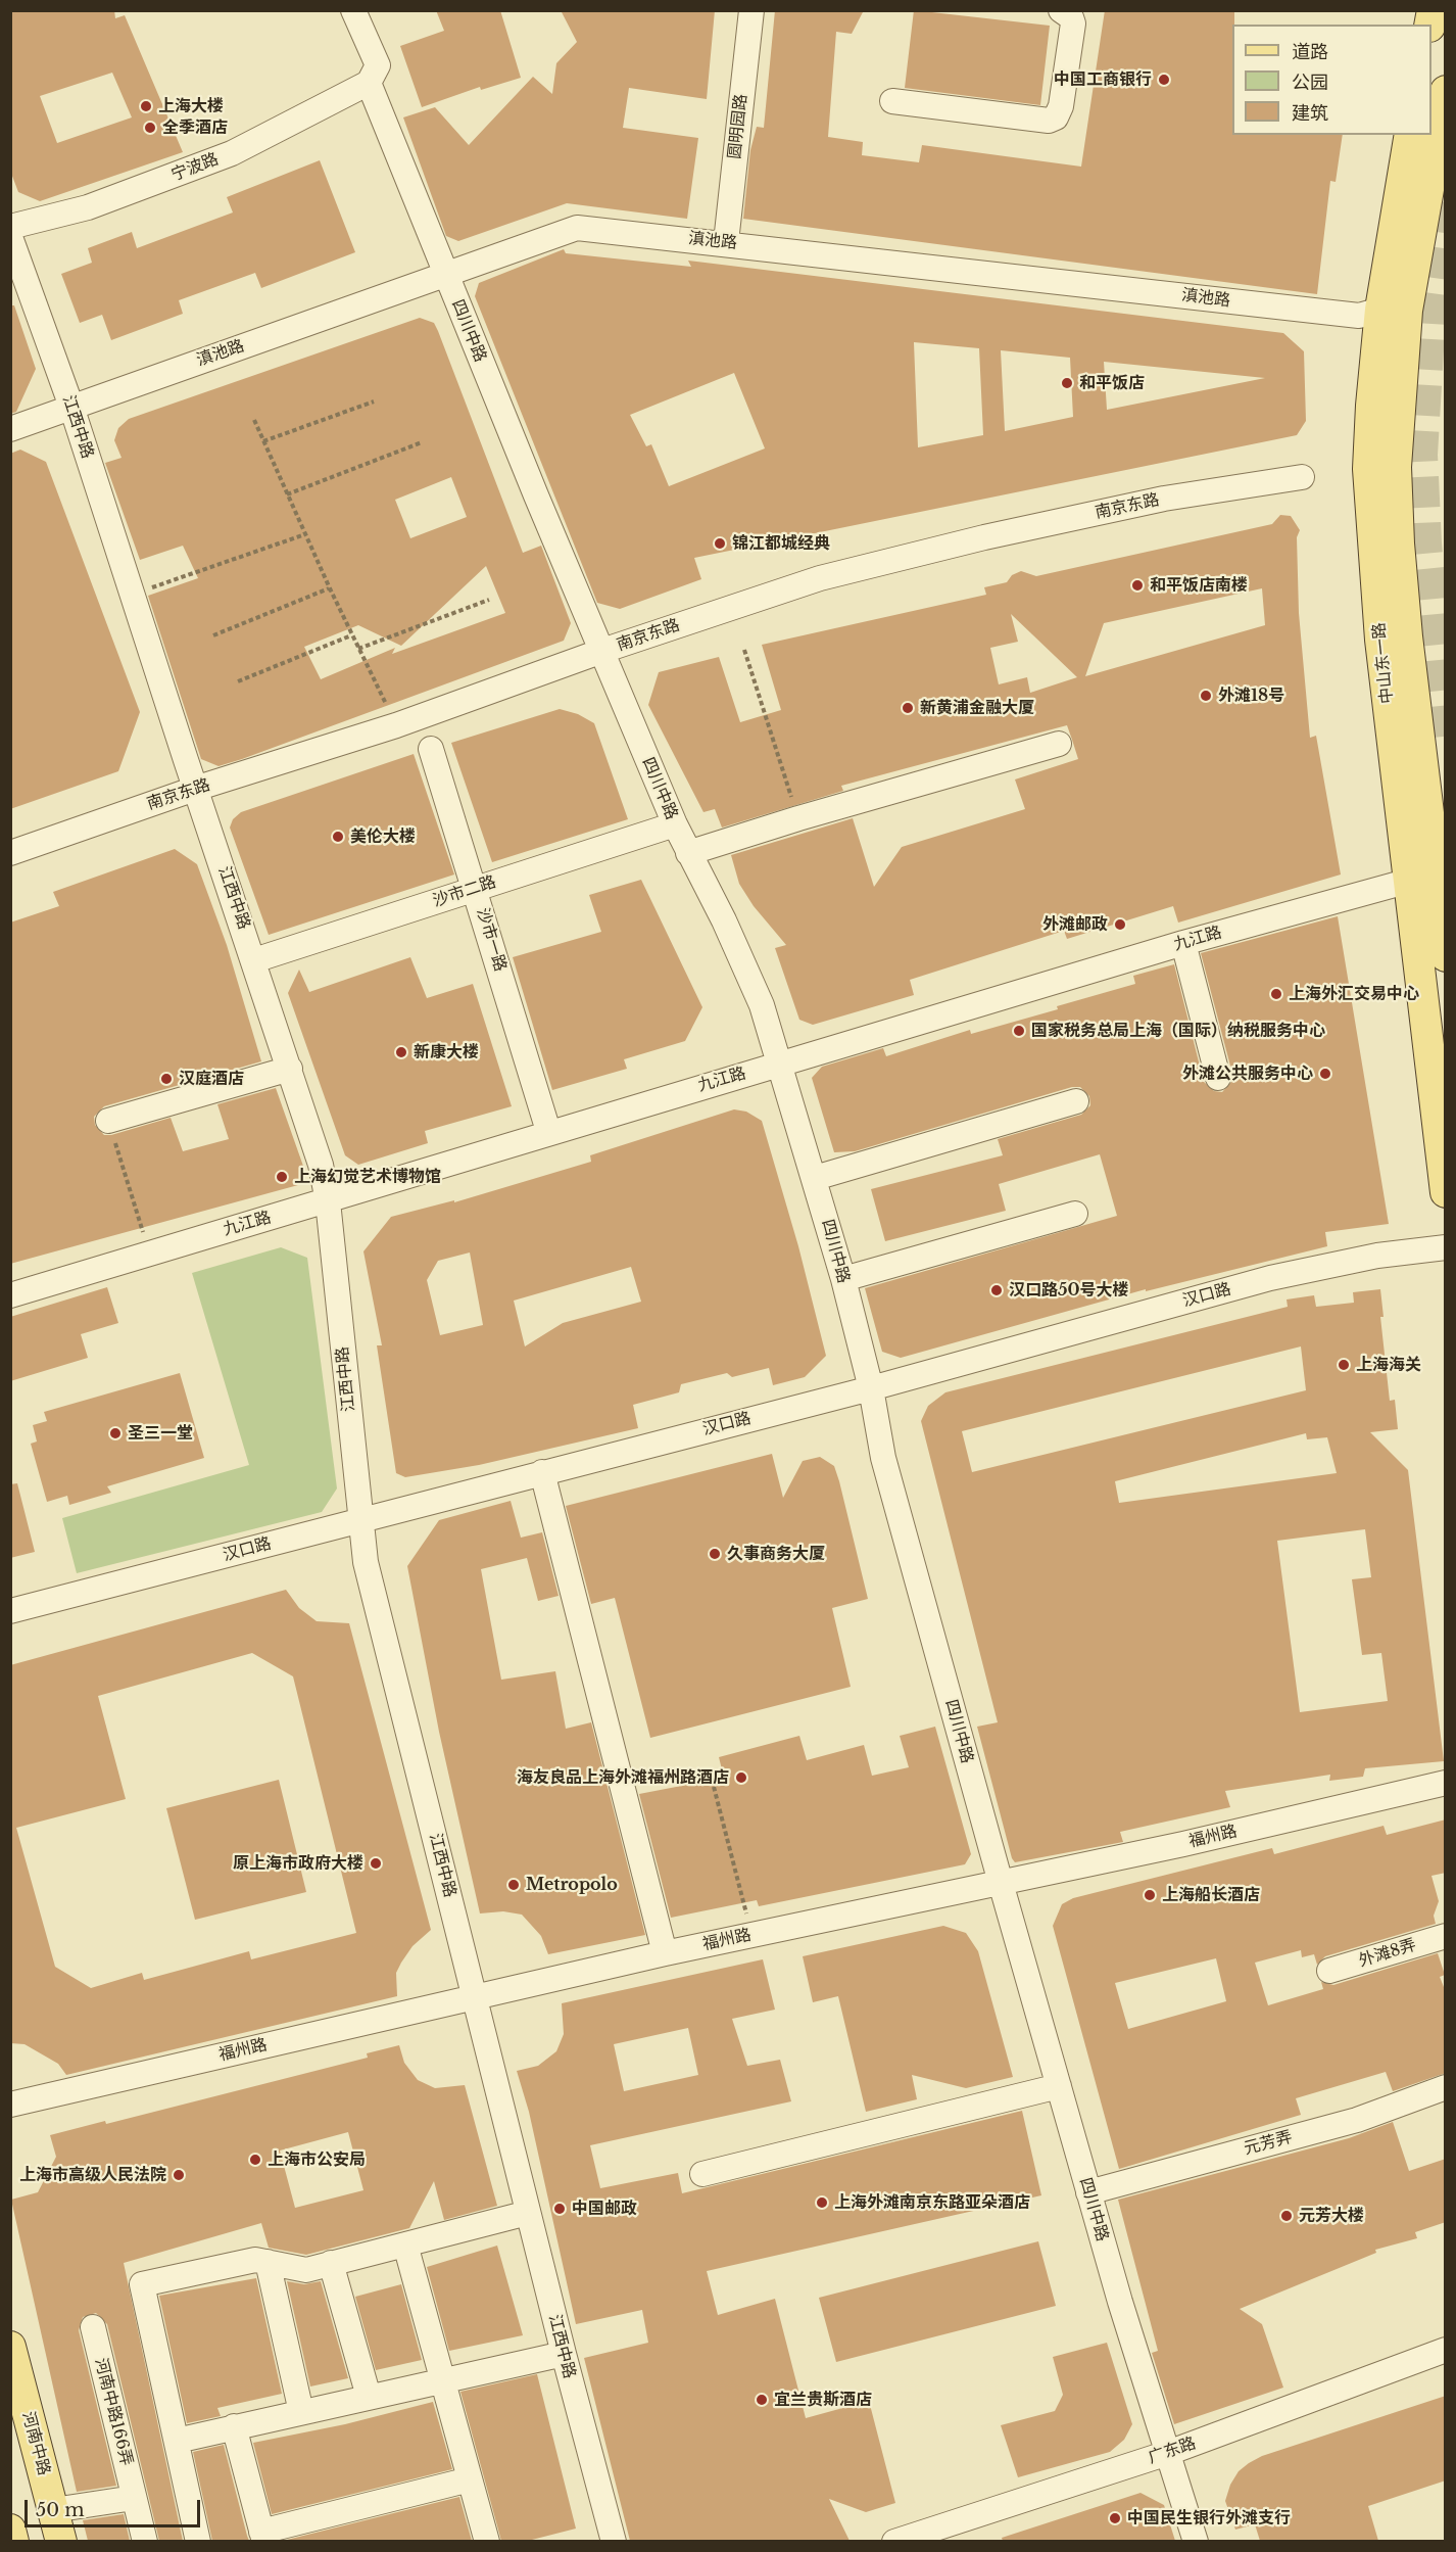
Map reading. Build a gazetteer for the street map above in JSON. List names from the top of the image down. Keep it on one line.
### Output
{"streets":{"main road":["中山东一路","河南中路"],"street":["圆明园路","宁波路","滇池路","四川中路","江西中路","南京东路","沙市二路","九江路","沙市一路","汉口路","福州路","外滩8弄","元芳弄","河南中路166弄","广东路"]},"crossings":[["圆明园路","滇池路"],["宁波路","四川中路"],["滇池路","四川中路"],["滇池路","江西中路"],["滇池路","中山东一路"],["四川中路","南京东路"],["四川中路","沙市二路"],["四川中路","九江路"],["四川中路","汉口路"],["四川中路","福州路"],["四川中路","元芳弄"],["四川中路","广东路"],["江西中路","南京东路"],["江西中路","沙市二路"],["江西中路","九江路"],["江西中路","汉口路"],["江西中路","福州路"],["中山东一路","九江路"],["沙市二路","沙市一路"],["九江路","沙市一路"]],"places":["中国工商银行","上海大楼","全季酒店","和平饭店","锦江都城经典","和平饭店南楼","外滩18号","新黄浦金融大厦","美伦大楼","外滩邮政","上海外汇交易中心","国家税务总局上海（国际）纳税服务中心","新康大楼","外滩公共服务中心","汉庭酒店","上海幻觉艺术博物馆","汉口路50号大楼","上海海关","圣三一堂","久事商务大厦","海友良品上海外滩福州路酒店","原上海市政府大楼","Metropolo","上海船长酒店","上海市公安局","上海市高级人民法院","上海外滩南京东路亚朵酒店","中国邮政","元芳大楼","宜兰贵斯酒店","中国民生银行外滩支行"],"legend":["道路","公园","建筑"],"scale_bar":"50 m"}
